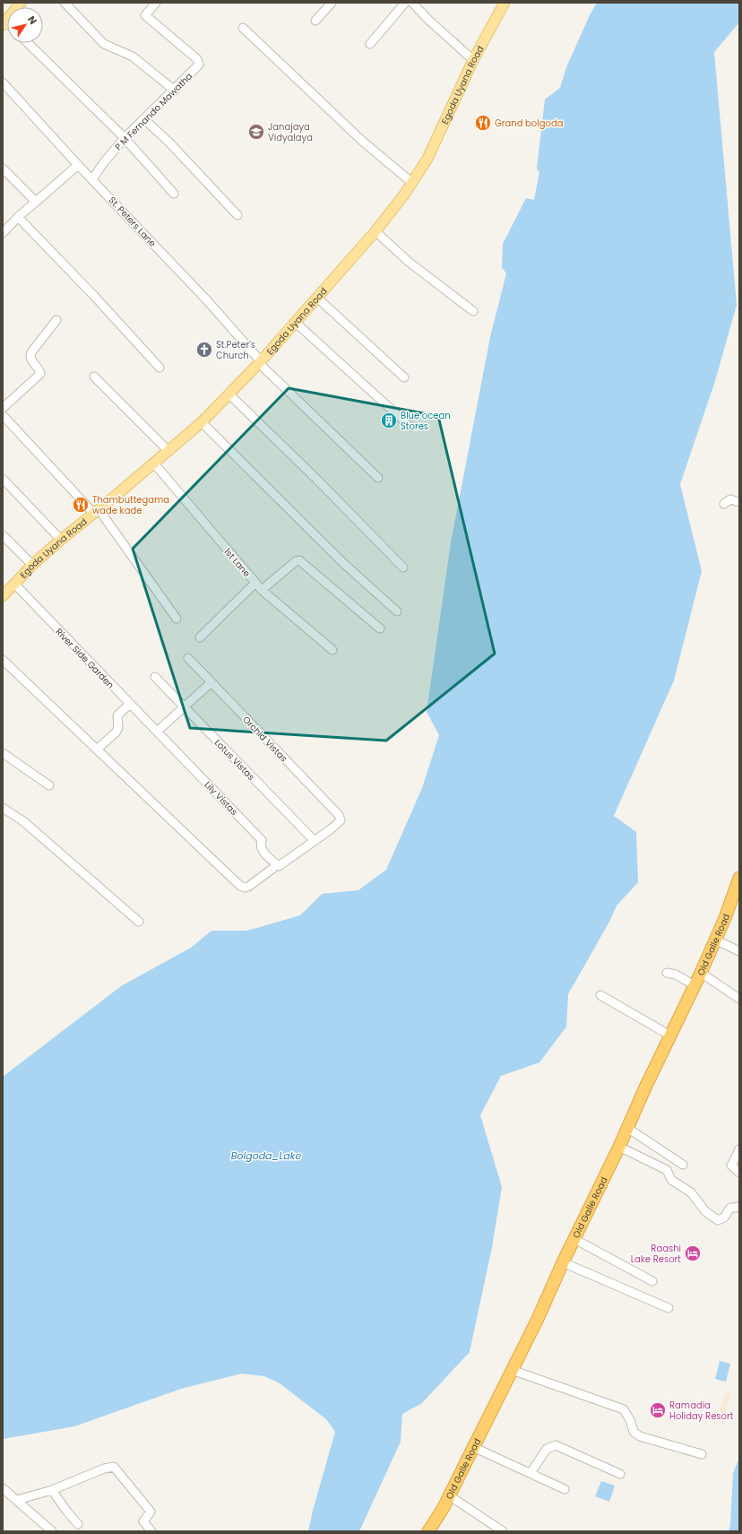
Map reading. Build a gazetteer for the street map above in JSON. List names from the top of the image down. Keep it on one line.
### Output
{"streets":{"highway":["Old Galle Road"],"main road":["Egoda Uyana Road"],"street":["P M Fernando Mawatha","St. Peters Lane","1st Lane","River Side Garden","Orchid Vistas","Lotus Vistas","Lily Vistas"]},"crossings":[["Egoda Uyana Road","St. Peters Lane"],["Egoda Uyana Road","1st Lane"],["Egoda Uyana Road","River Side Garden"],["P M Fernando Mawatha","St. Peters Lane"],["River Side Garden","Lily Vistas"],["Orchid Vistas","Lotus Vistas"]],"water":["Bolgoda_Lake"],"places":{"restaurant":["Grand bolgoda","Thambuttegama wade kade"],"school or university":["Janajaya Vidyalaya"],"church":["St.Peter's Church"],"building":["Blue ocean Stores"],"hotel":["Raashi Lake Resort","Ramadia Holiday Resort"]},"north":"top right"}
